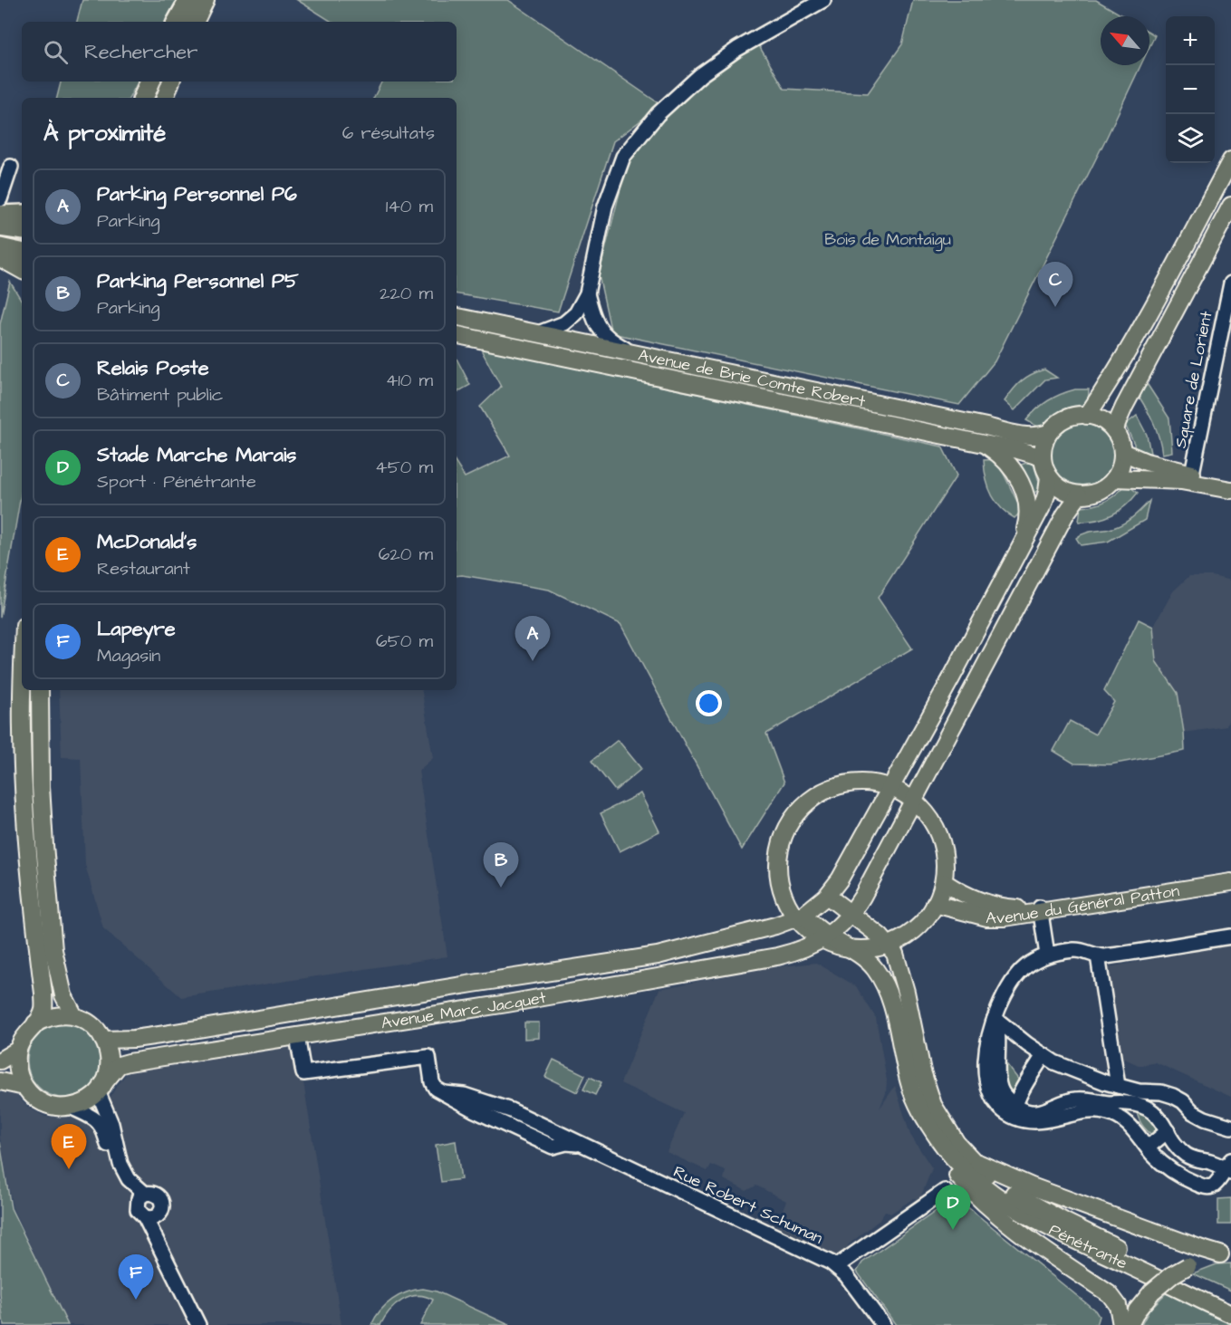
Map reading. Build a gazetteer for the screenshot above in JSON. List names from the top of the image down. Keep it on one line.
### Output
{"streets":{"main road":["Avenue de Brie Comte Robert","Avenue du Général Patton","Avenue Marc Jacquet","Pénétrante"],"street":["Square de Lorient","Rue Robert Schuman"]},"crossings":[["Avenue de Brie Comte Robert","Avenue Marc Jacquet"],["Avenue Marc Jacquet","Rue Robert Schuman"]],"parks":["Bois de Montaigu"],"north":"top left","page":{"map_buttons":["+","−"],"search":"Rechercher","heading":["À proximité","6 résultats"],"list":[{"mark":"A","name":"Parking Personnel P6","note":"Parking","value":"140 m"},{"mark":"B","name":"Parking Personnel P5","note":"Parking","value":"220 m"},{"mark":"C","name":"Relais Poste","note":"Bâtiment public","value":"410 m"},{"mark":"D","name":"Stade Marche Marais","note":"Sport · Pénétrante","value":"450 m"},{"mark":"E","name":"McDonald's","note":"Restaurant","value":"620 m"},{"mark":"F","name":"Lapeyre","note":"Magasin","value":"650 m"}],"pins":["C","A","B","E","D","F"]}}
